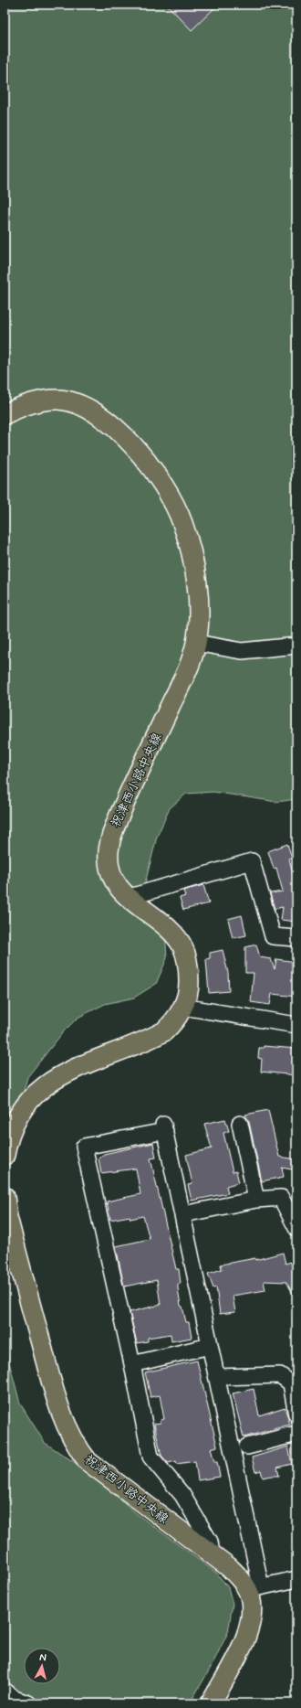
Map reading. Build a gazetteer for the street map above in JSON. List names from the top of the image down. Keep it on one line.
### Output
{"streets":{"main road":["祝津西小路中央線"]},"north":"top"}
